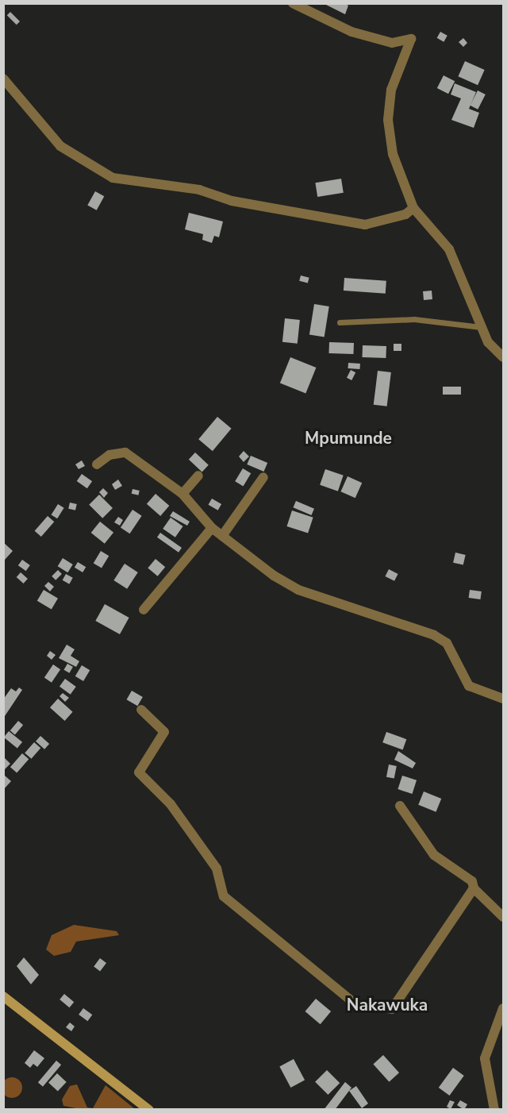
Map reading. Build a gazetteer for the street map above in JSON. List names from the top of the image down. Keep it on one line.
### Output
{"districts":["Mpumunde","Nakawuka"]}
